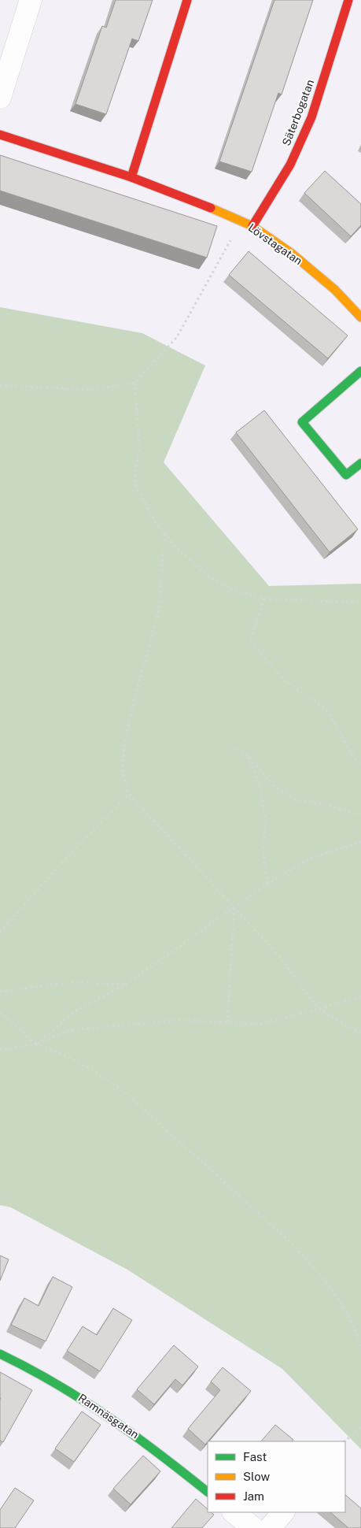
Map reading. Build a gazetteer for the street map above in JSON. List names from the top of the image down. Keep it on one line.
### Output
{"streets":{"street":["Säterbogatan","Lövstagatan","Ramnäsgatan"]},"crossings":[["Säterbogatan","Lövstagatan"]],"legend":["Fast","Slow","Jam"]}
